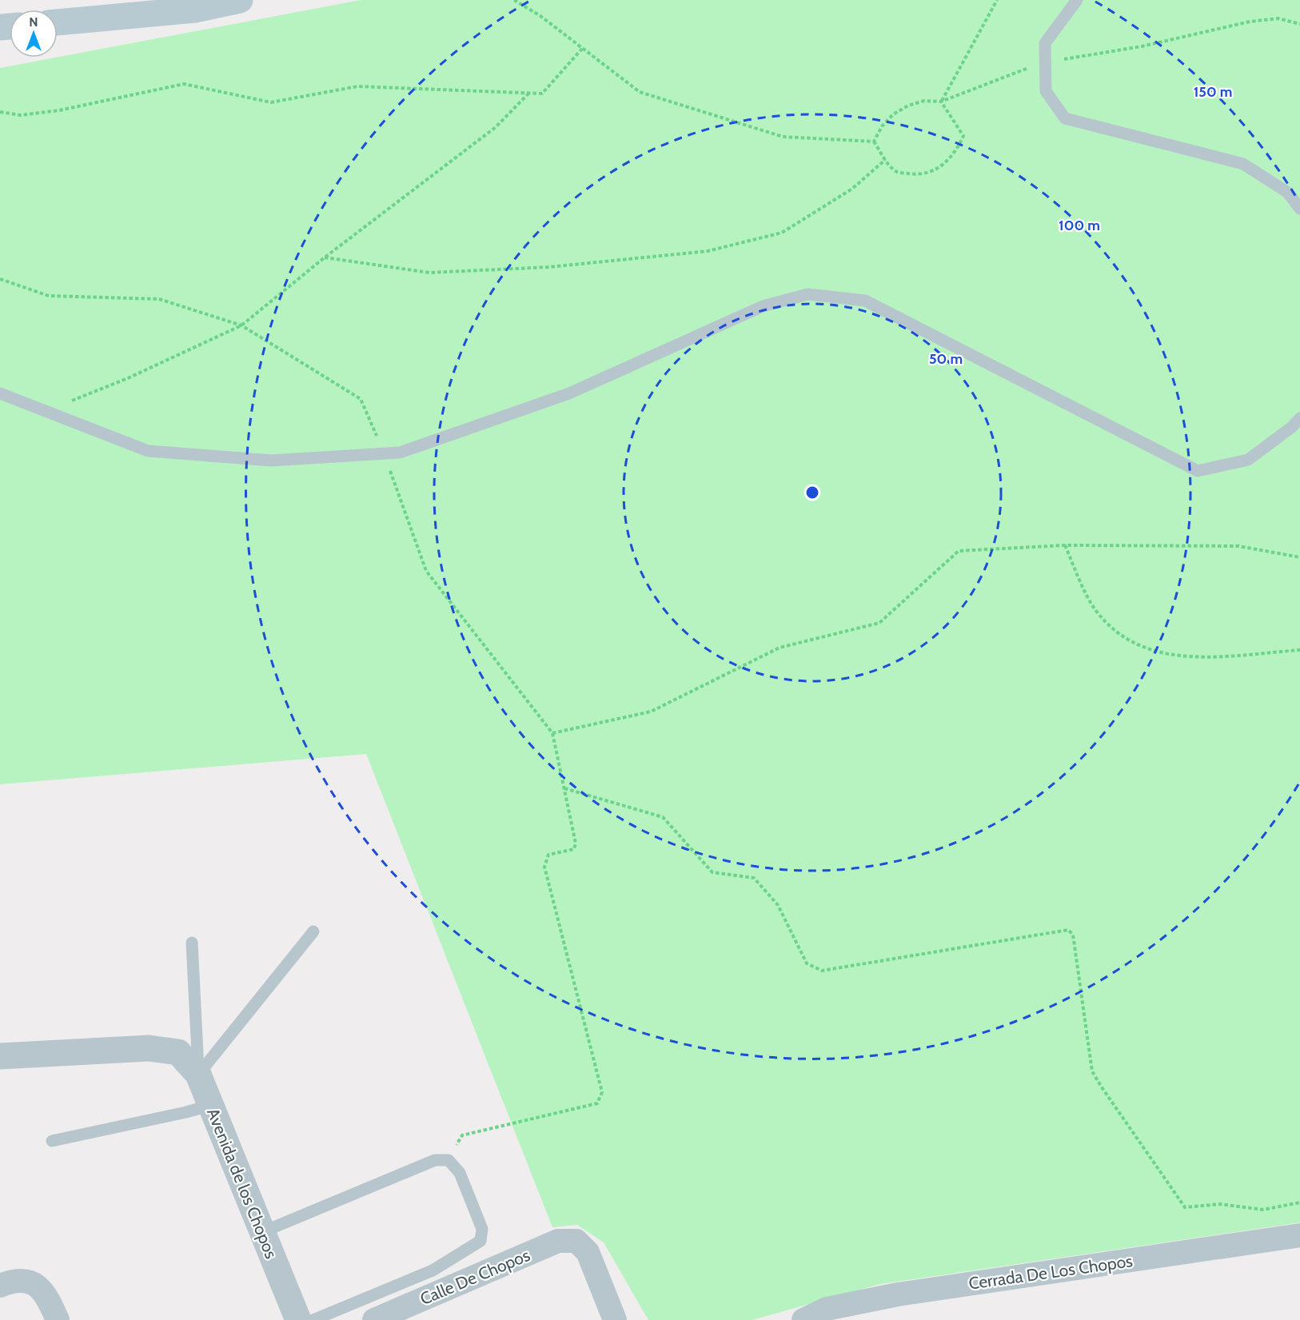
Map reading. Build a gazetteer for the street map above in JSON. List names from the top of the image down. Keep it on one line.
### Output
{"streets":{"street":["Avenida de los Chopos","Cerrada De Los Chopos","Calle De Chopos"]},"north":"top","rings":["150 m","100 m","50 m"]}
